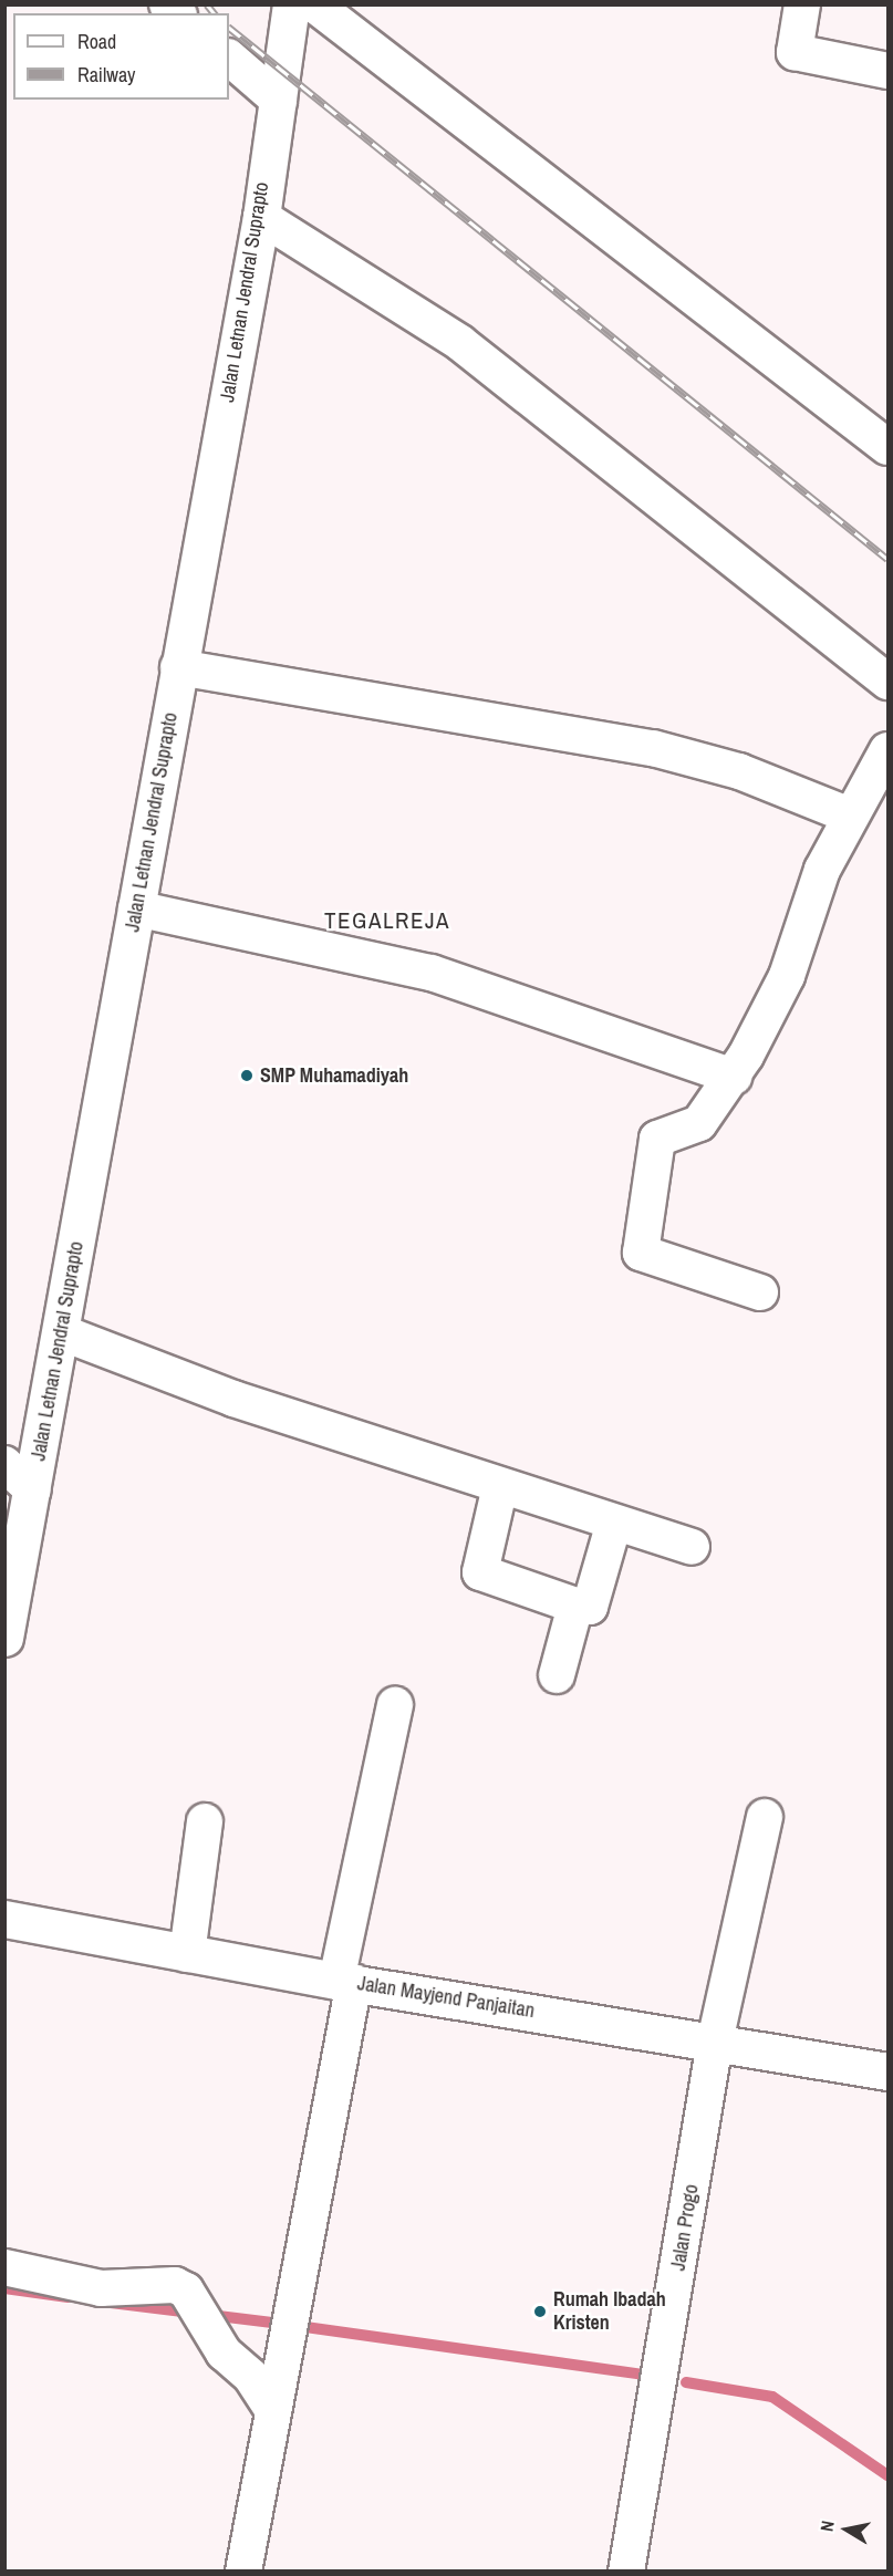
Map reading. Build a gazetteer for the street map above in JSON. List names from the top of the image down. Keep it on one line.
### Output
{"streets":{"main road":["Jalan Letnan Jendral Suprapto","Jalan Mayjend Panjaitan"],"street":["Jalan Progo"]},"crossings":[["Jalan Mayjend Panjaitan","Jalan Progo"]],"districts":["TEGALREJA"],"places":["SMP Muhamadiyah","Rumah Ibadah Kristen"],"legend":["Road","Railway"],"north":"left"}
